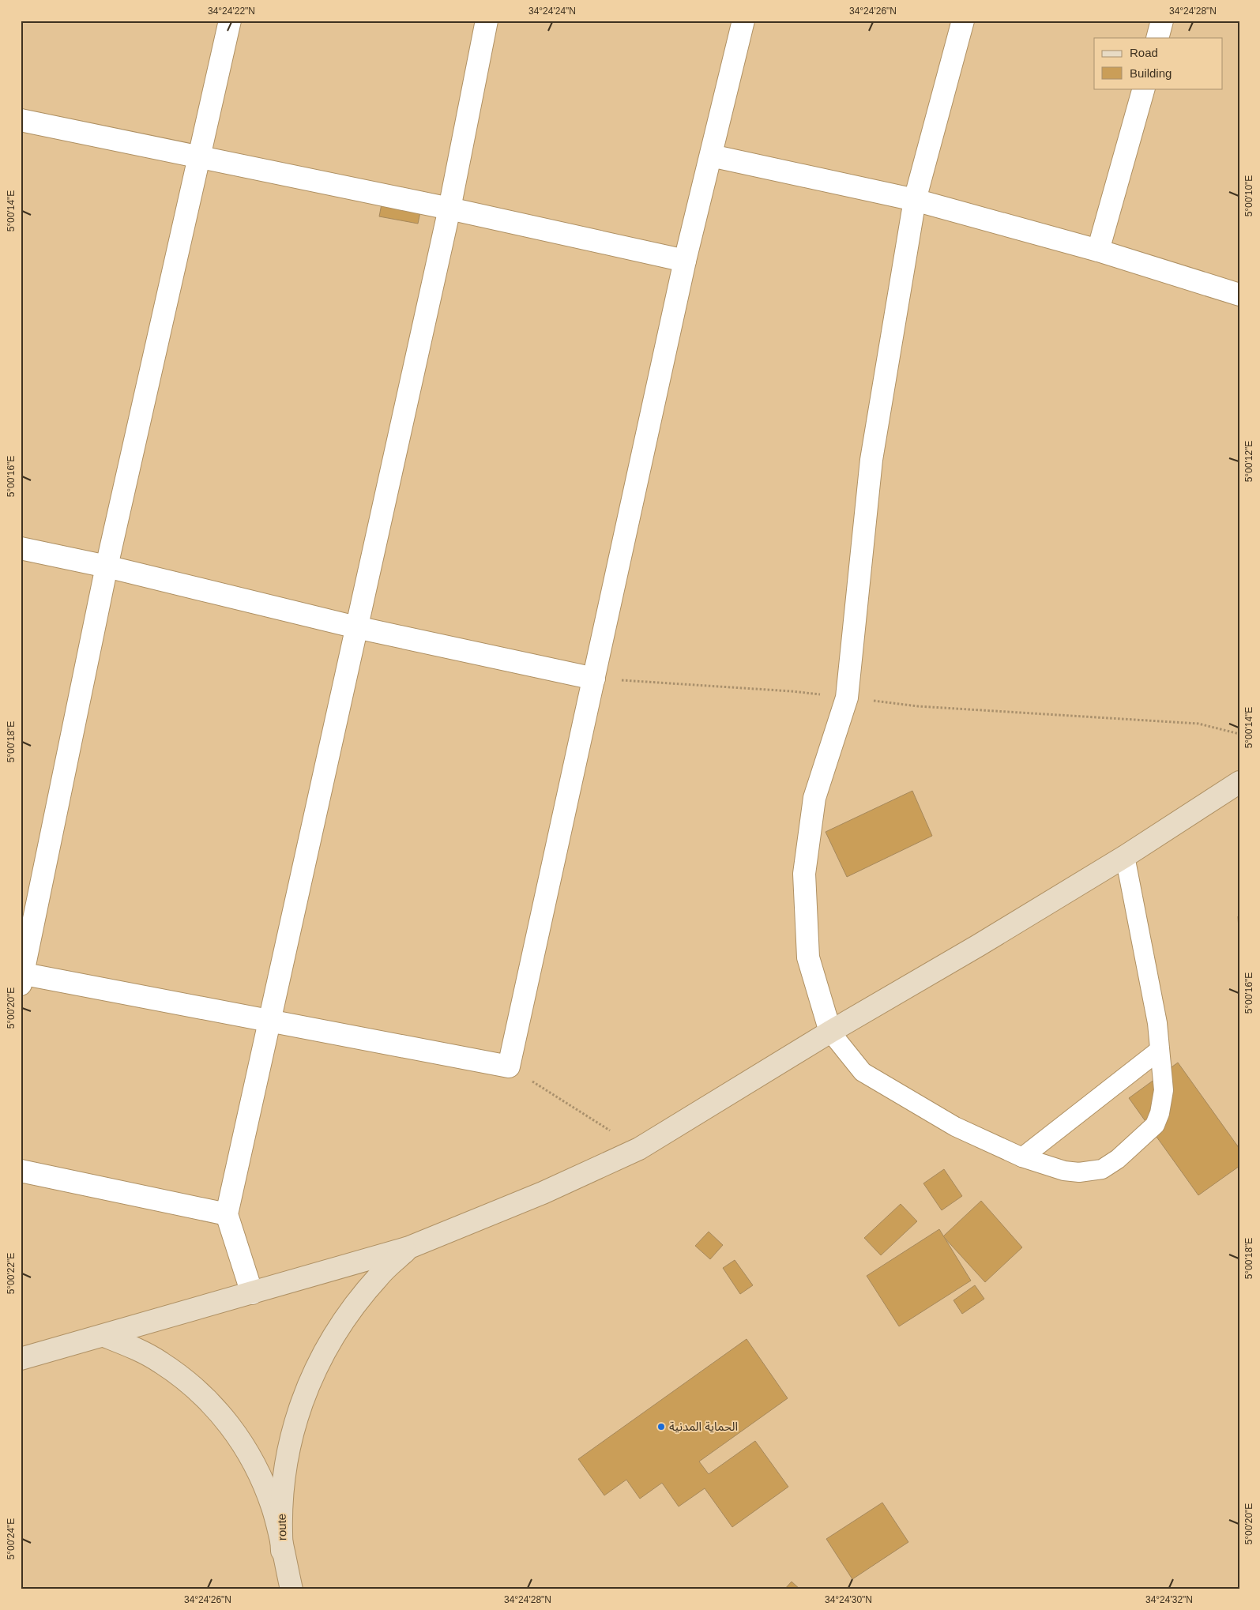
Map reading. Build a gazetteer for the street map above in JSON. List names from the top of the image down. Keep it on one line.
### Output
{"streets":{"main road":["route"]},"places":["الحماية المدنية"],"legend":["Road","Building"],"coordinates":["34°24'22\"N","34°24'24\"N","34°24'26\"N","34°24'28\"N","5°00'10\"E","5°00'14\"E","5°00'12\"E","5°00'16\"E","5°00'18\"E","5°00'20\"E","5°00'22\"E","5°00'24\"E","34°24'30\"N","34°24'32\"N"]}
